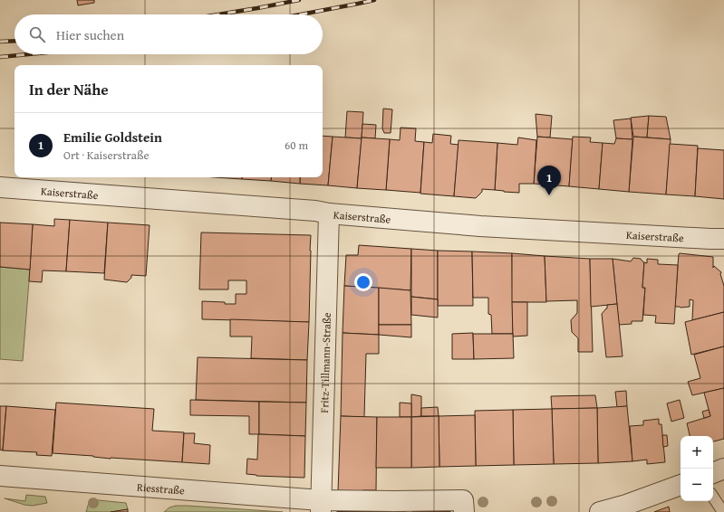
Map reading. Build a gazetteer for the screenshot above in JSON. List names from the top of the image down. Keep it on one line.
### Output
{"streets":{"street":["Kaiserstraße","Fritz-Tillmann-Straße","Riesstraße"]},"crossings":[["Kaiserstraße","Fritz-Tillmann-Straße"],["Fritz-Tillmann-Straße","Riesstraße"]],"page":{"search":"Hier suchen","heading":"In der Nähe","list":[{"mark":"1","name":"Emilie Goldstein","note":"Ort · Kaiserstraße","value":"60 m"}],"pins":"1","map_buttons":["+","−"]}}
